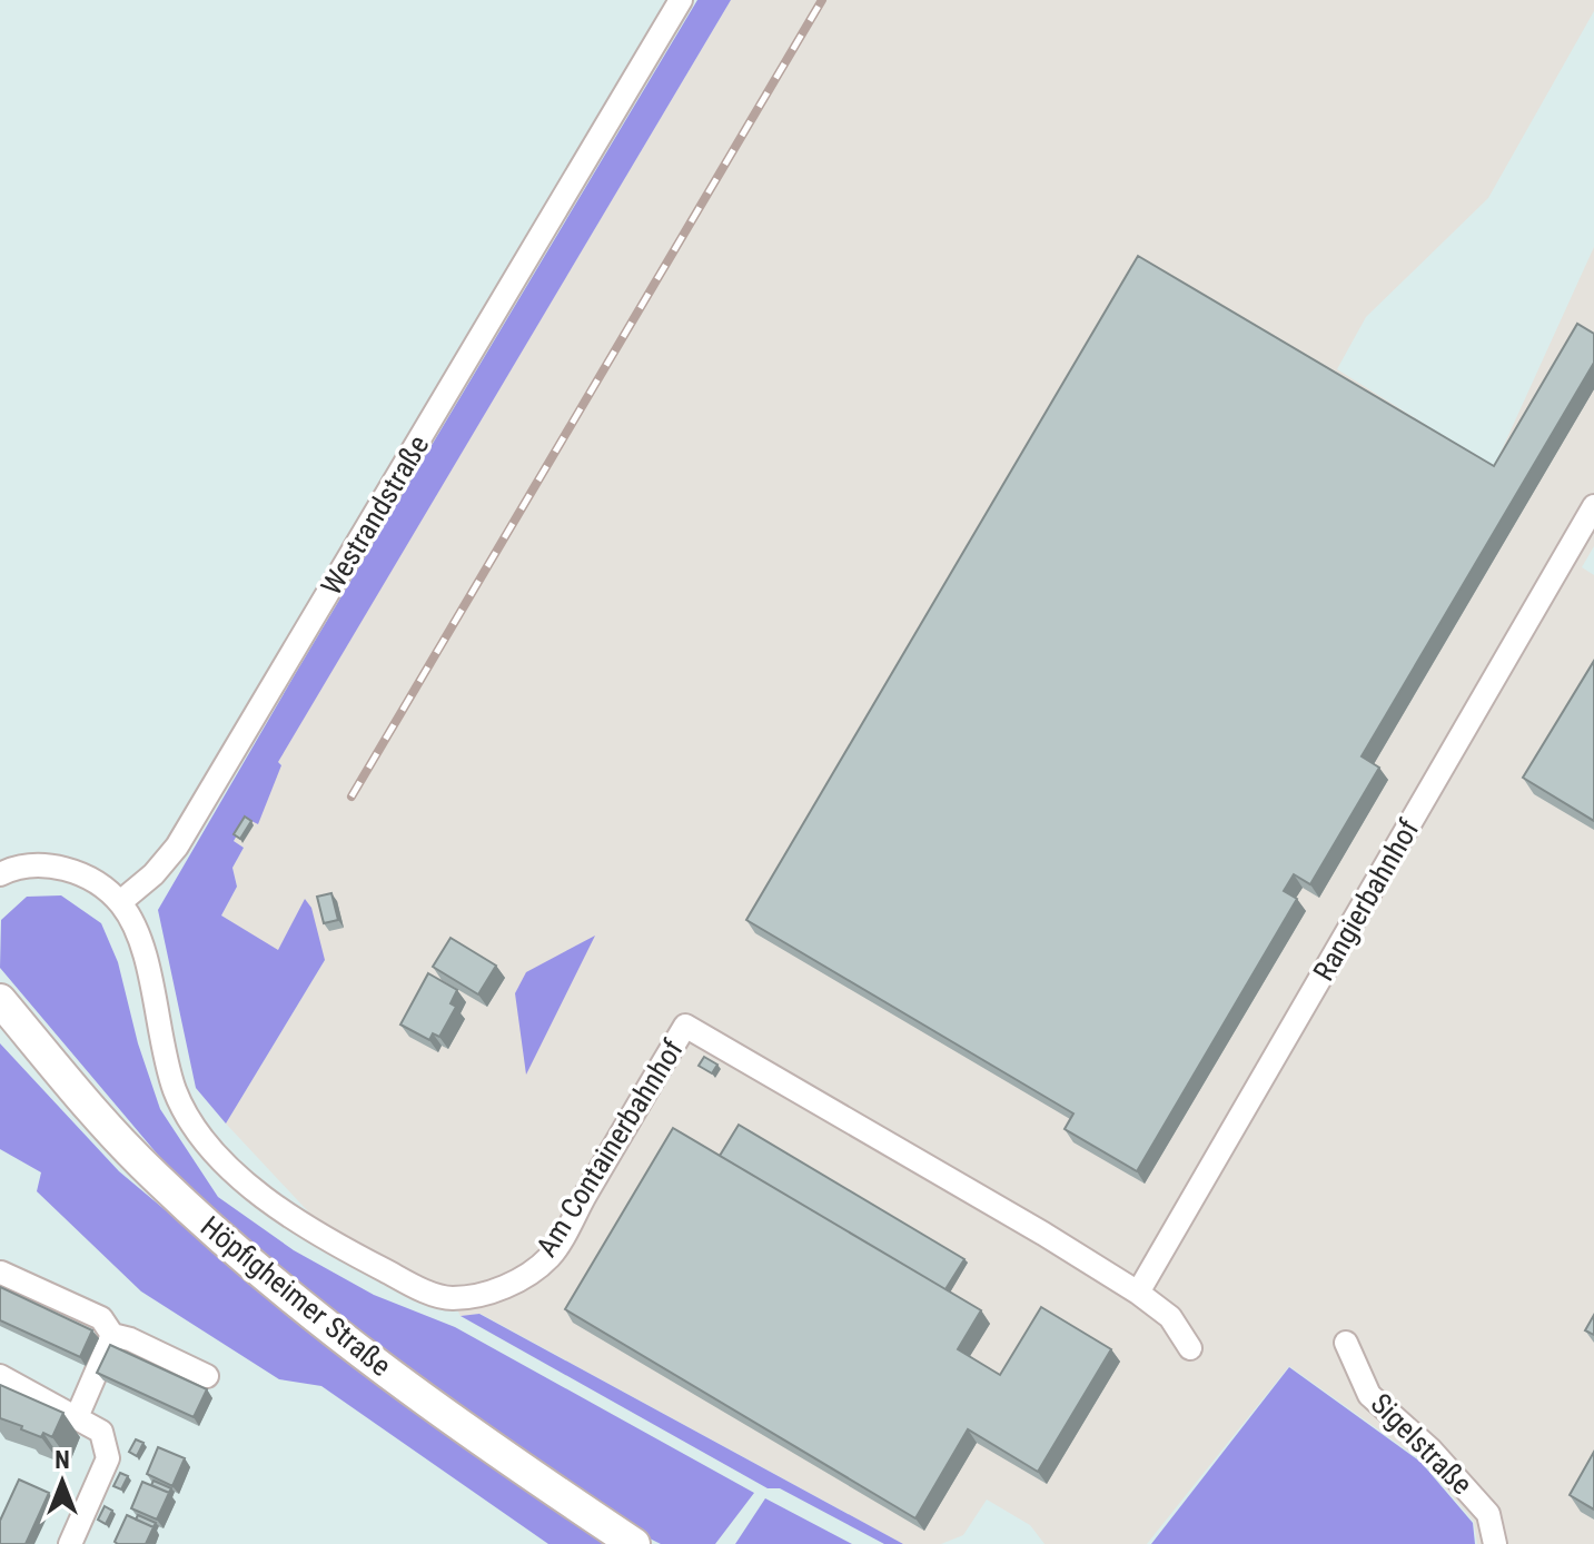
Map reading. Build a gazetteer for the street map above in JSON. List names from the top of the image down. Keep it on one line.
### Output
{"streets":{"main road":["Höpfigheimer Straße"],"street":["Westrandstraße","Rangierbahnhof","Am Containerbahnhof","Sigelstraße"]},"crossings":[["Westrandstraße","Am Containerbahnhof"],["Rangierbahnhof","Am Containerbahnhof"]],"north":"top"}
